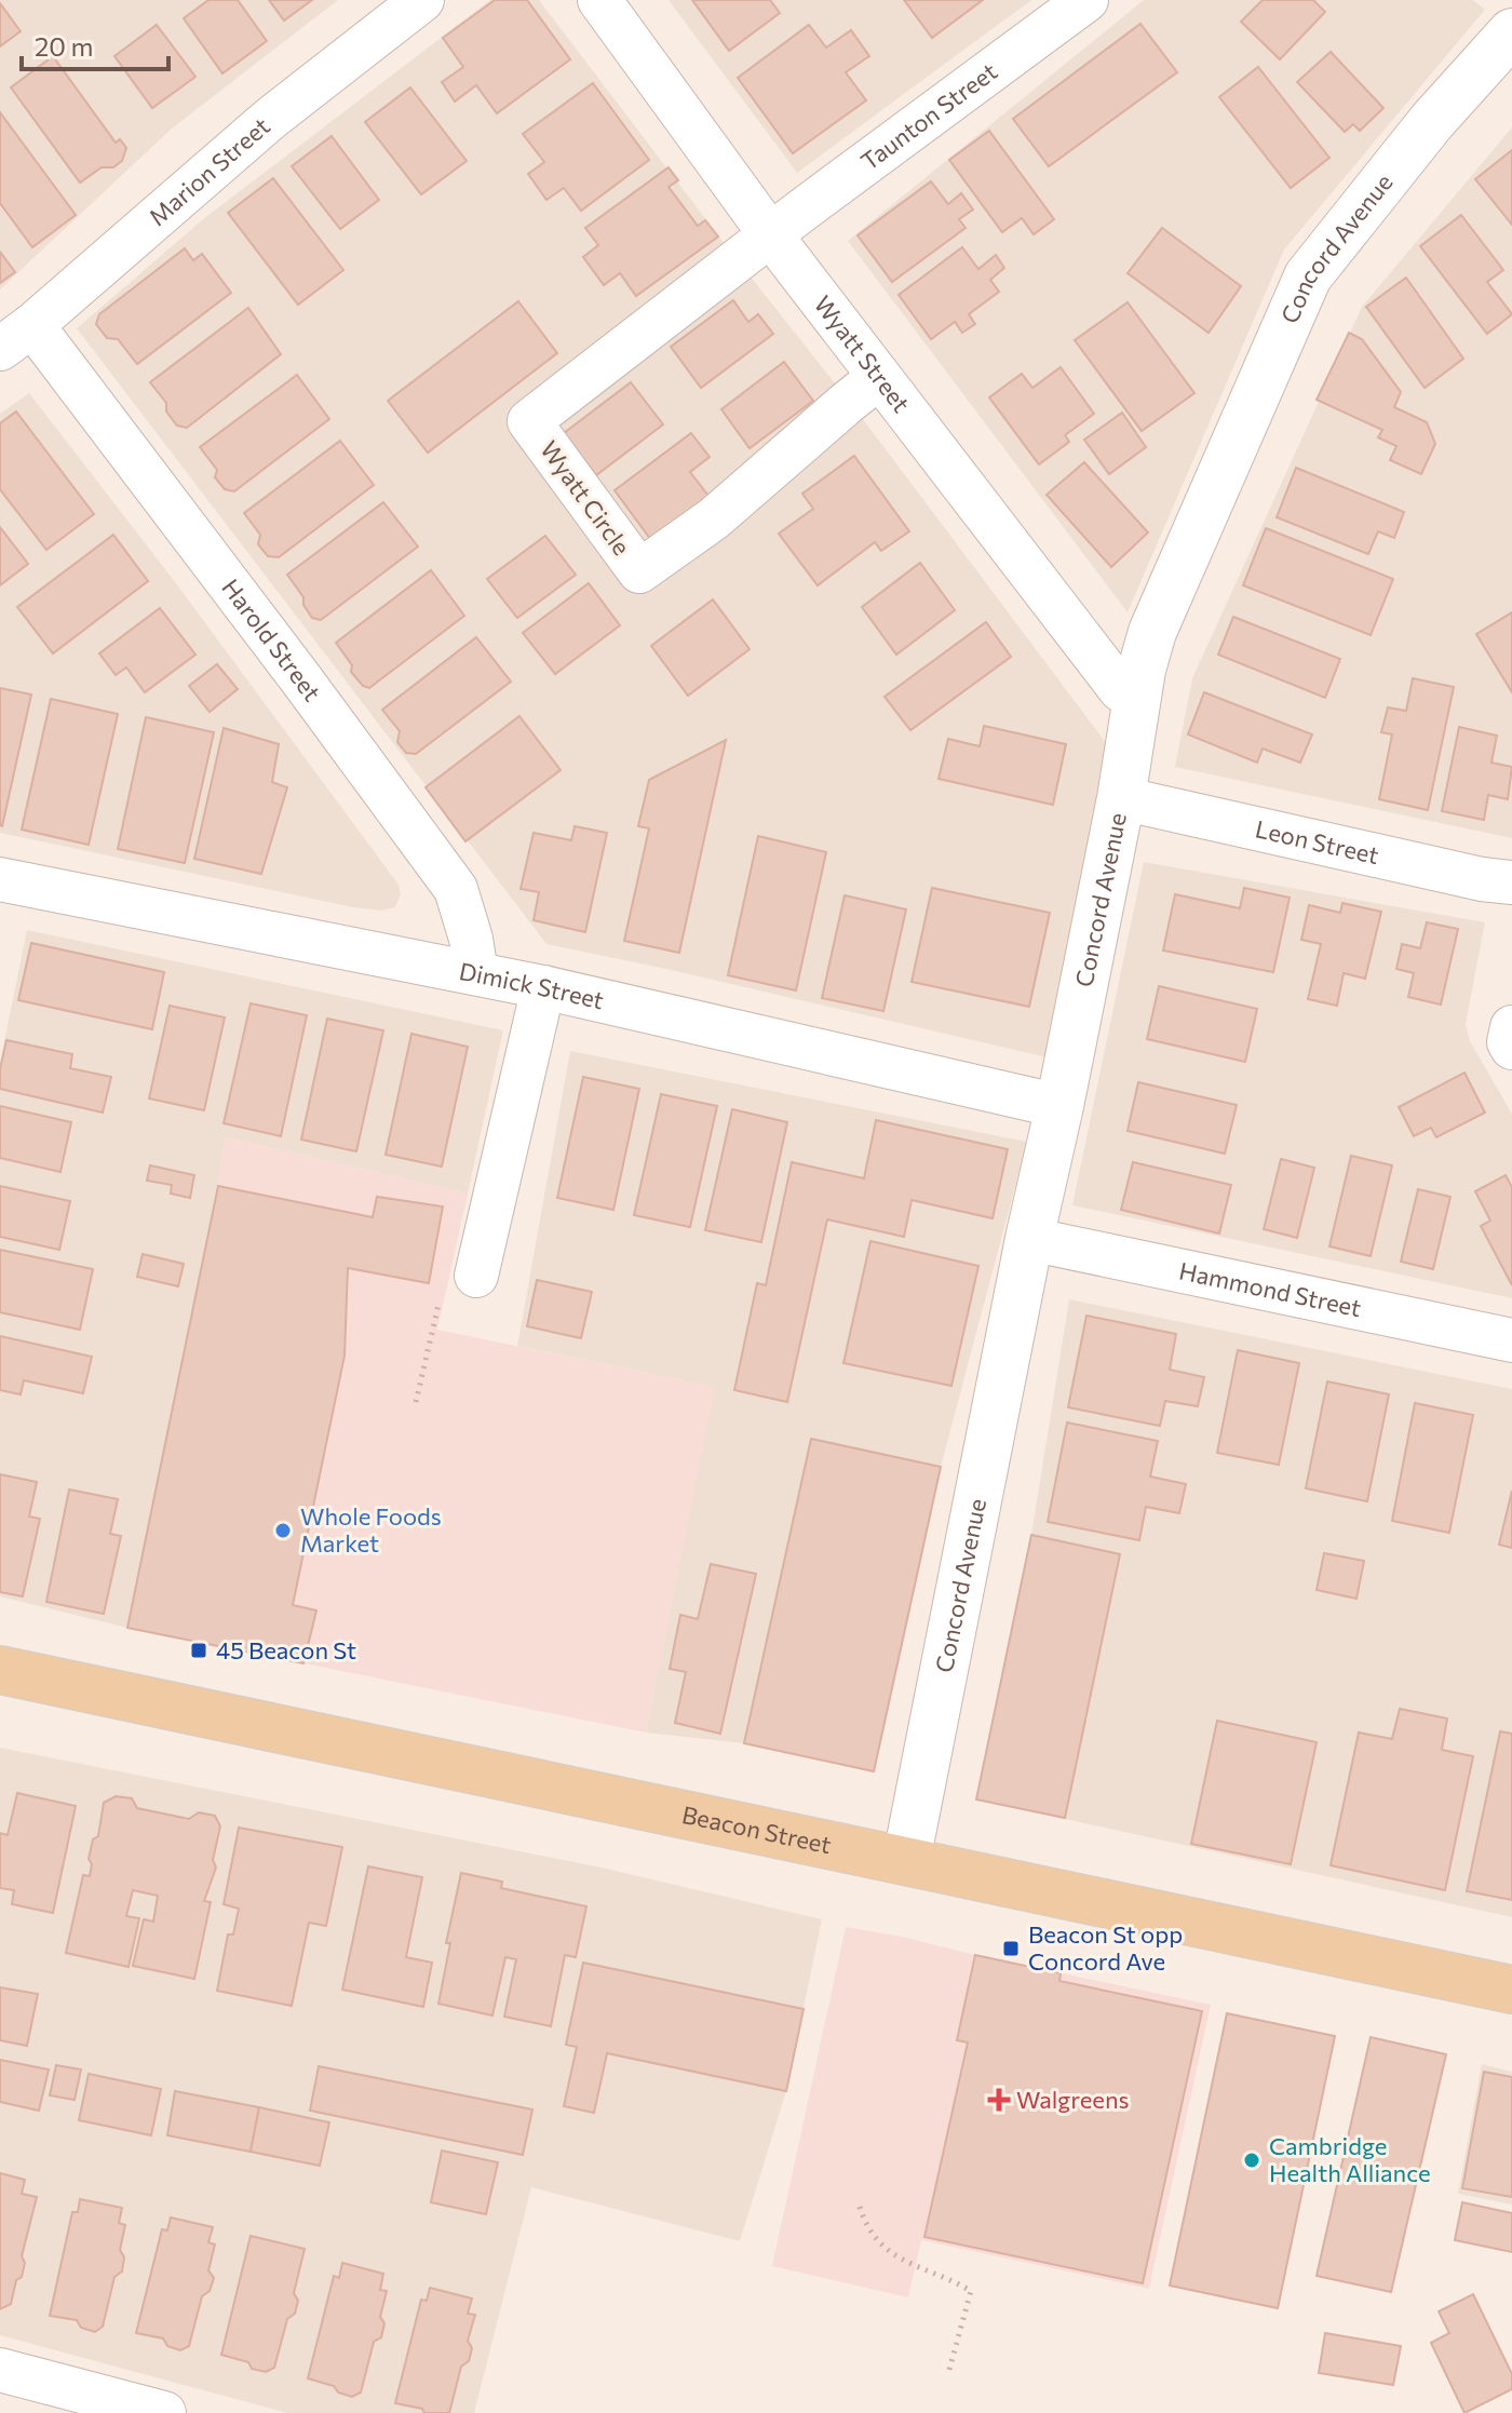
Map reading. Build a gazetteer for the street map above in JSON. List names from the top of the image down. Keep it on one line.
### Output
{"streets":{"main road":["Concord Avenue","Beacon Street"],"street":["Taunton Street","Marion Street","Wyatt Street","Wyatt Circle","Harold Street","Leon Street","Dimick Street","Hammond Street"]},"crossings":[["Taunton Street","Wyatt Street"],["Taunton Street","Wyatt Circle"],["Marion Street","Harold Street"],["Concord Avenue","Wyatt Street"],["Concord Avenue","Leon Street"],["Concord Avenue","Dimick Street"],["Concord Avenue","Hammond Street"],["Concord Avenue","Beacon Street"],["Wyatt Street","Wyatt Circle"],["Harold Street","Dimick Street"]],"places":{"other":["Whole Foods Market","Cambridge Health Alliance"],"transit":["45 Beacon St","Beacon St opp Concord Ave"],"health":["Walgreens"]},"scale_bar":"20 m"}
